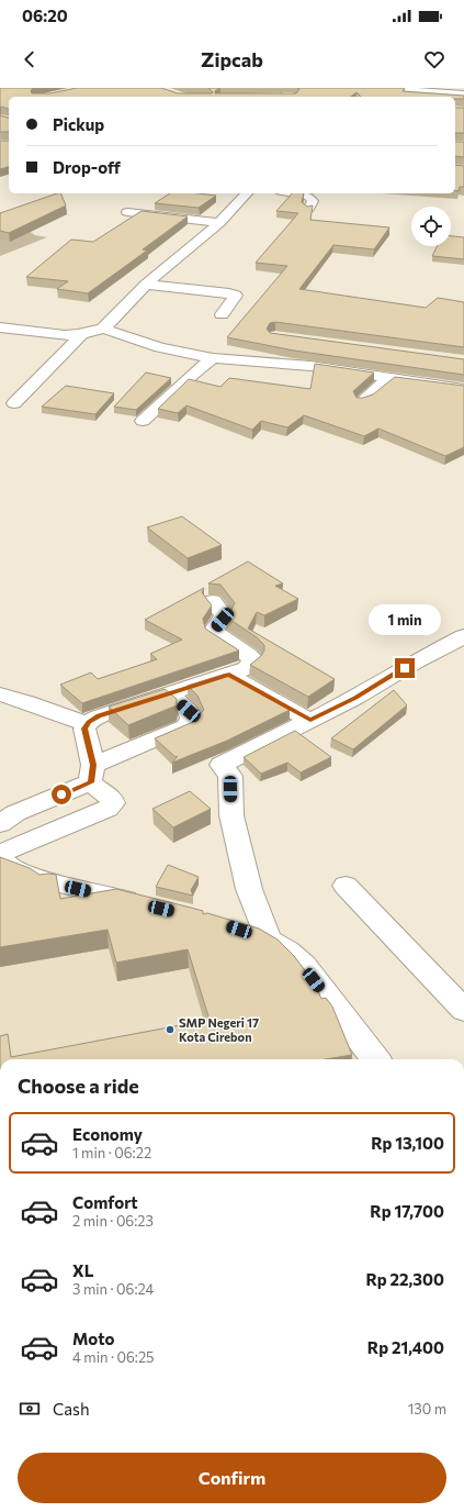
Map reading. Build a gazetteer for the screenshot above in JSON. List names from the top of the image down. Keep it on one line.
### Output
{"places":["SMP Negeri 17 Kota Cirebon"],"page":{"status":"06:20","header":"Zipcab","banner":["Pickup","Drop-off"],"bubble":"1 min","heading":"Choose a ride","list":[{"name":"Economy","note":"1 min · 06:22","value":"Rp 13,100"},{"name":"Comfort","note":"2 min · 06:23","value":"Rp 17,700"},{"name":"XL","note":"3 min · 06:24","value":"Rp 22,300"},{"name":"Moto","note":"4 min · 06:25","value":"Rp 21,400"}],"pay":["Cash","130 m"],"buttons":"Confirm"}}
